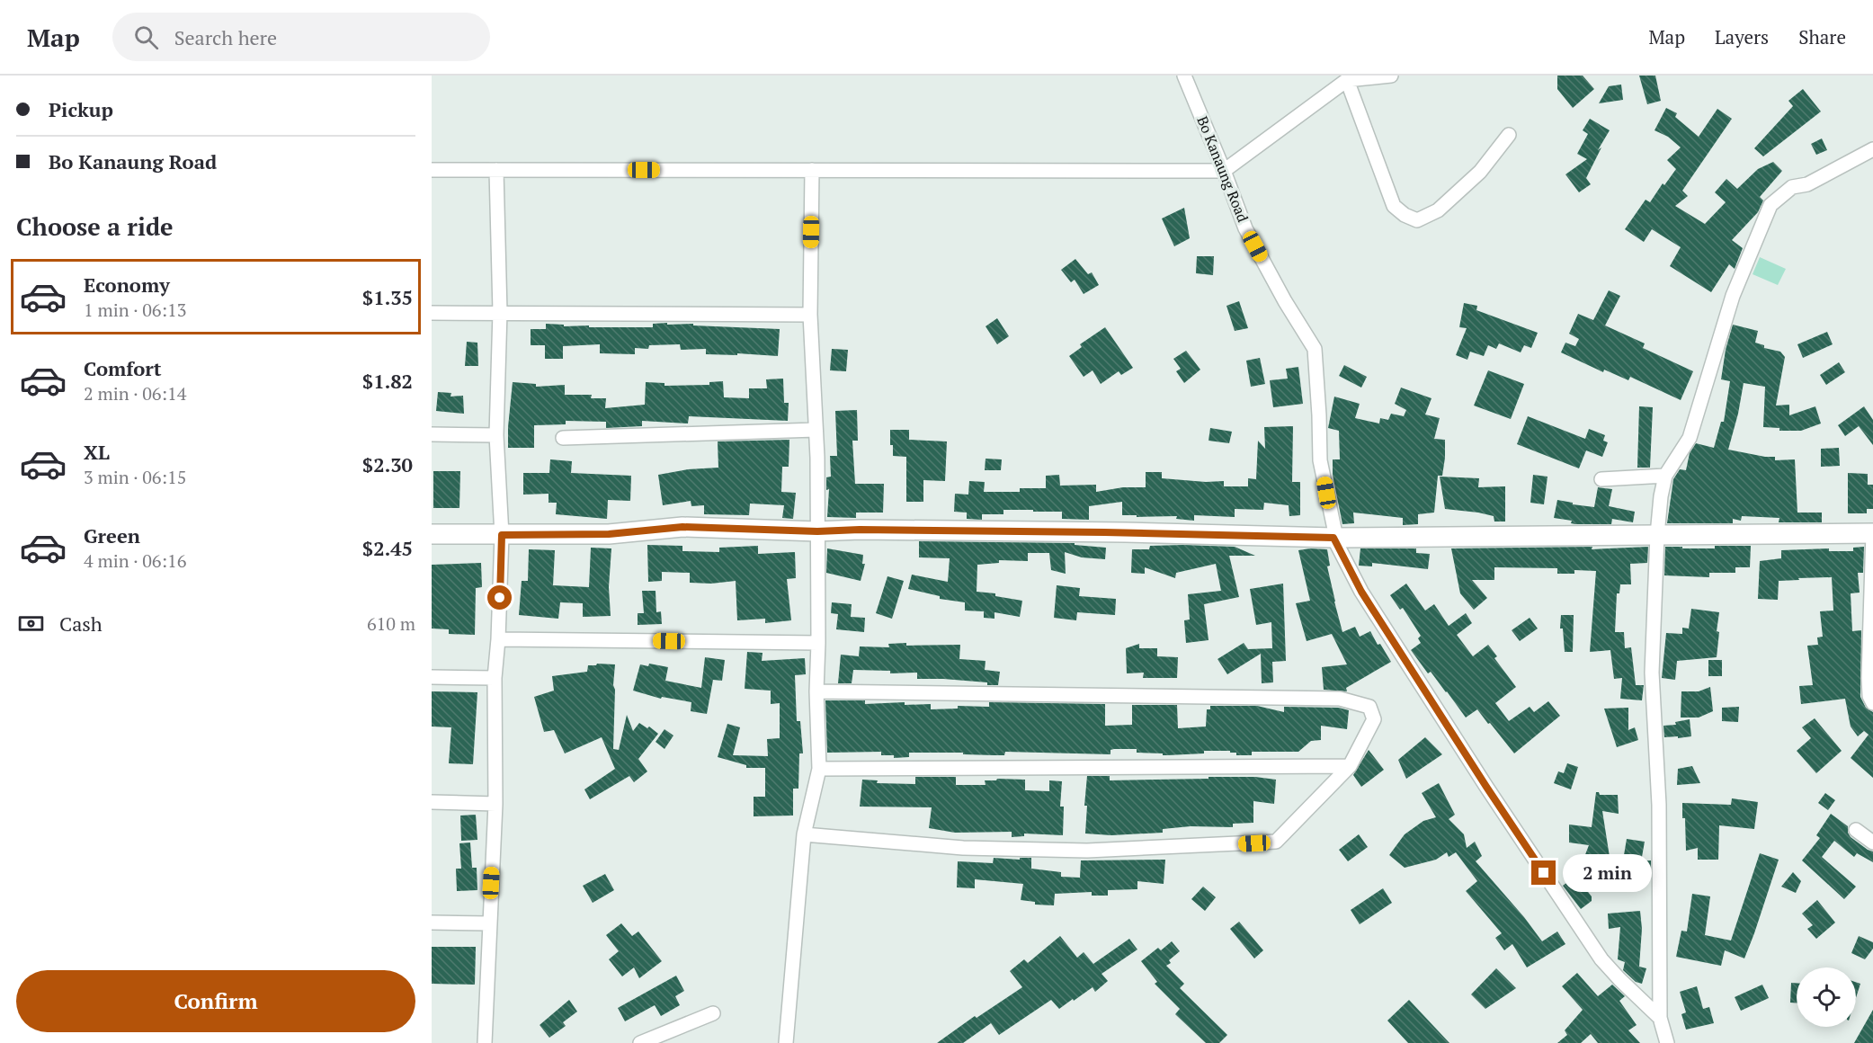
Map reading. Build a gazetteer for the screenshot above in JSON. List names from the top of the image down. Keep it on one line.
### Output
{"streets":{"street":["Bo Kanaung Road"]},"page":{"header":"Map","search":"Search here","nav":["Map","Layers","Share"],"banner":["Pickup","Bo Kanaung Road"],"heading":"Choose a ride","list":[{"name":"Economy","note":"1 min · 06:13","value":"$1.35"},{"name":"Comfort","note":"2 min · 06:14","value":"$1.82"},{"name":"XL","note":"3 min · 06:15","value":"$2.30"},{"name":"Green","note":"4 min · 06:16","value":"$2.45"}],"pay":["Cash","610 m"],"bubble":"2 min","buttons":"Confirm"}}
